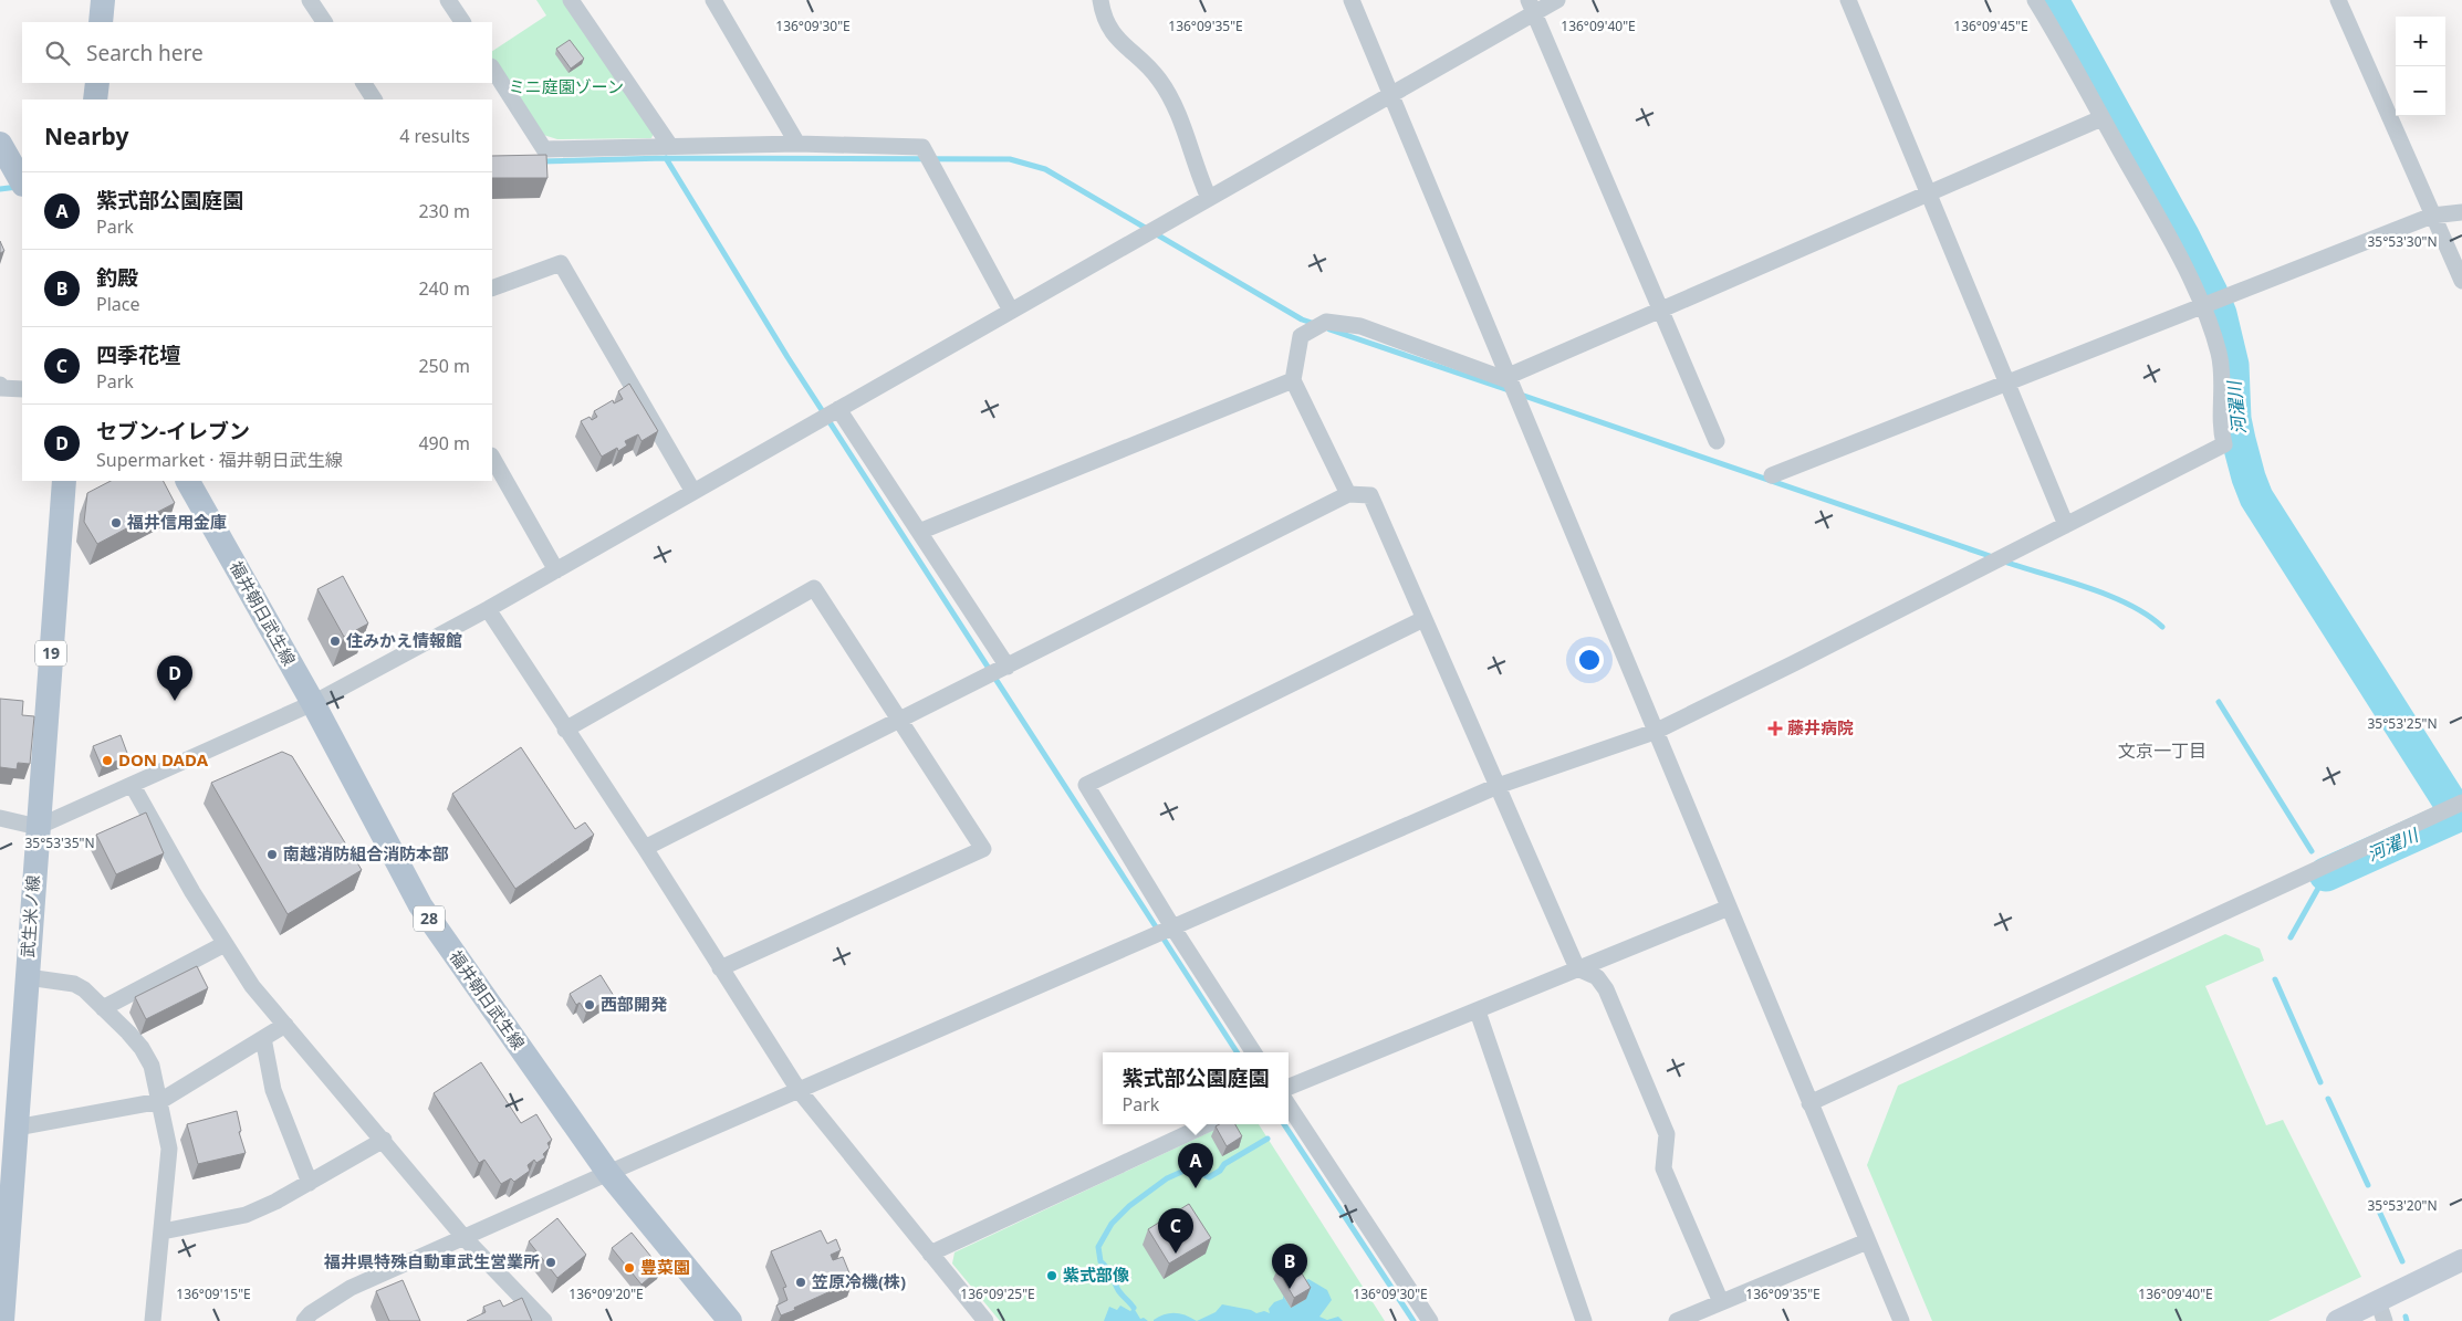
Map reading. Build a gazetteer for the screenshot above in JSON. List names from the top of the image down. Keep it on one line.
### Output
{"streets":{"main road":["福井朝日武生線","19","武生米ノ線","28"]},"districts":["文京一丁目"],"water":["河濯川"],"parks":["ミニ庭園ゾーン"],"places":{"other":["福井信用金庫","住みかえ情報館","DON DADA","南越消防組合消防本部","西部開発","福井県特殊自動車武生営業所","豊菜園","紫式部像","笠原冷機(株)"],"health":["藤井病院"]},"page":{"map_buttons":["+","−"],"search":"Search here","heading":["Nearby","4 results"],"list":[{"mark":"A","name":"紫式部公園庭園","note":"Park","value":"230 m"},{"mark":"B","name":"釣殿","note":"Place","value":"240 m"},{"mark":"C","name":"四季花壇","note":"Park","value":"250 m"},{"mark":"D","name":"セブン-イレブン","note":"Supermarket · 福井朝日武生線","value":"490 m"}],"pins":["D","A","C","B"],"popup":["紫式部公園庭園","Park"]},"coordinates":["136°09'35\"E","136°09'30\"E","136°09'40\"E","136°09'45\"E","35°53'30\"N","35°53'25\"N","35°53'35\"N","35°53'20\"N","136°09'15\"E","136°09'20\"E","136°09'25\"E"]}
